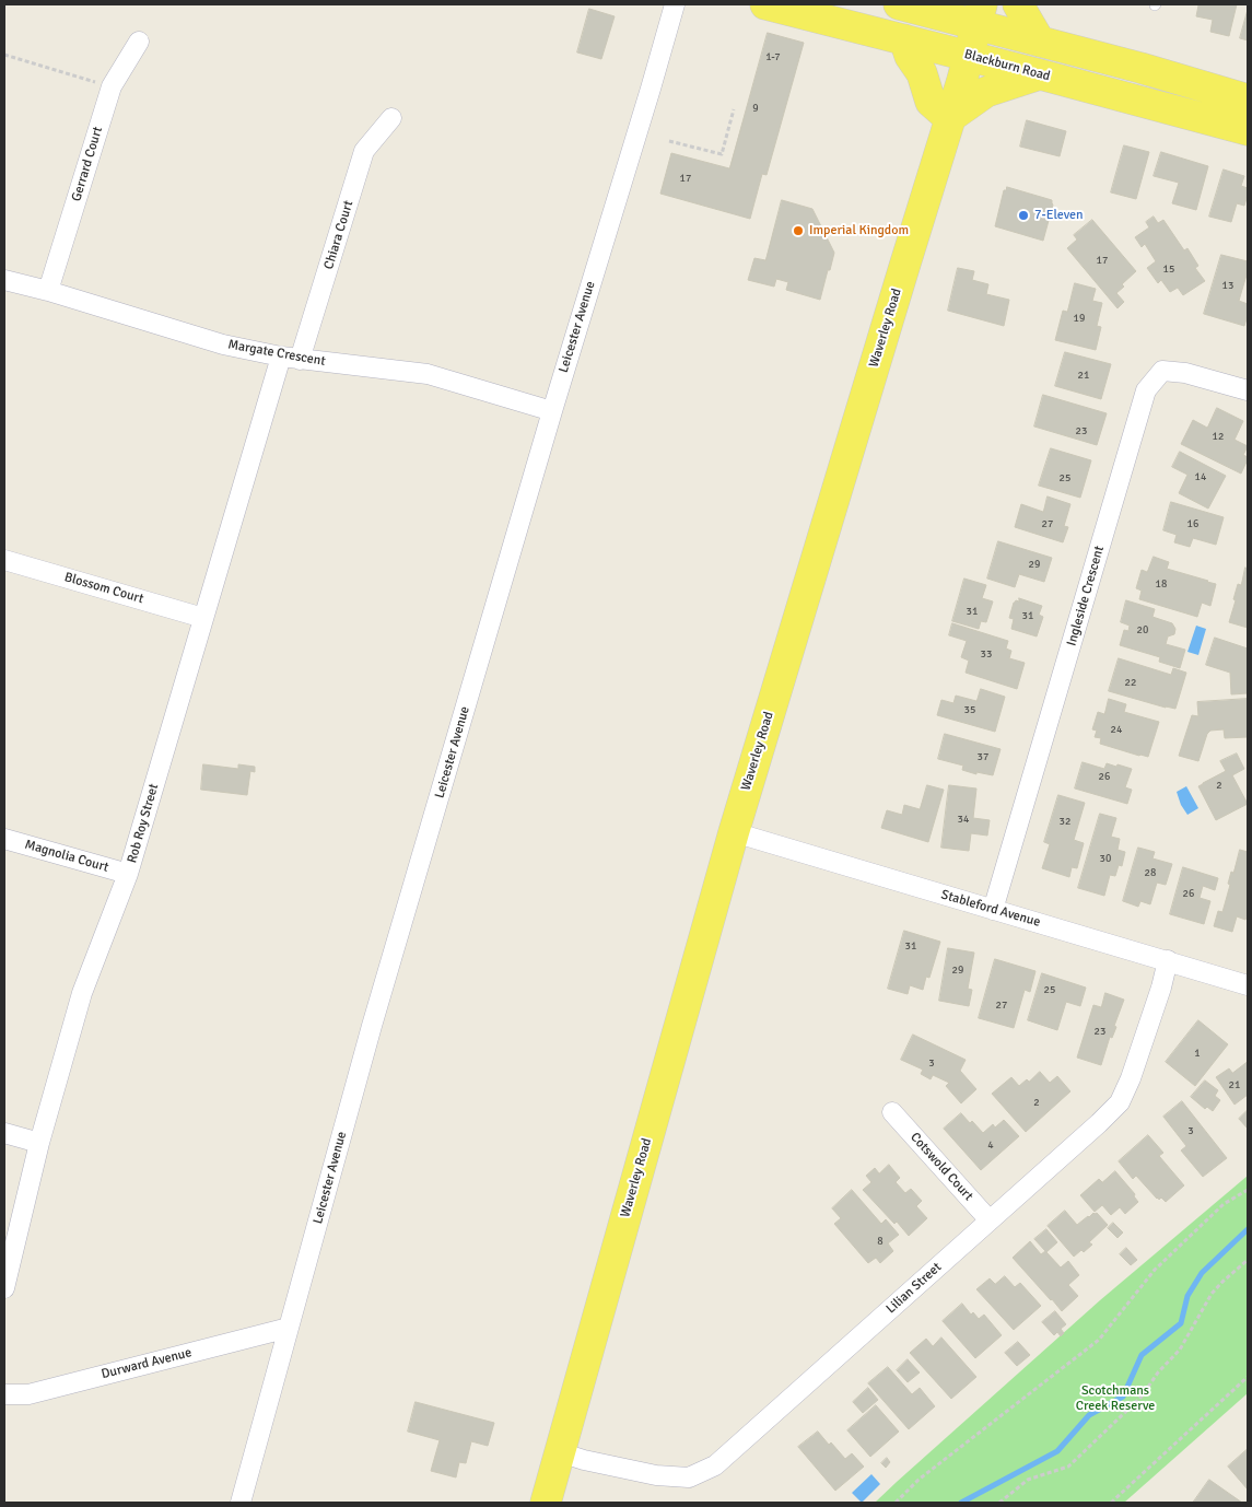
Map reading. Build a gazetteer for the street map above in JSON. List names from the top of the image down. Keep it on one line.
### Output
{"streets":{"main road":["Blackburn Road","Waverley Road"],"street":["Gerrard Court","Chiara Court","Leicester Avenue","Margate Crescent","Blossom Court","Ingleside Crescent","Rob Roy Street","Magnolia Court","Stableford Avenue","Cotswold Court","Lilian Street","Durward Avenue"]},"crossings":[["Blackburn Road","Waverley Road"],["Gerrard Court","Margate Crescent"],["Chiara Court","Margate Crescent"],["Leicester Avenue","Margate Crescent"],["Leicester Avenue","Durward Avenue"],["Waverley Road","Stableford Avenue"],["Waverley Road","Lilian Street"],["Margate Crescent","Rob Roy Street"],["Blossom Court","Rob Roy Street"],["Ingleside Crescent","Stableford Avenue"],["Rob Roy Street","Magnolia Court"],["Stableford Avenue","Lilian Street"],["Cotswold Court","Lilian Street"]],"parks":["Scotchmans Creek Reserve"],"places":["7-Eleven","Imperial Kingdom"],"house_numbers":["1-7","9","17","17","15","13","19","21","23","12","14","25","27","16","29","18","31","31","20","33","22","35","24","37","26","2","34","32","30","28","26","31","29","25","27","23","1","3","21","2","3","4","8"]}
